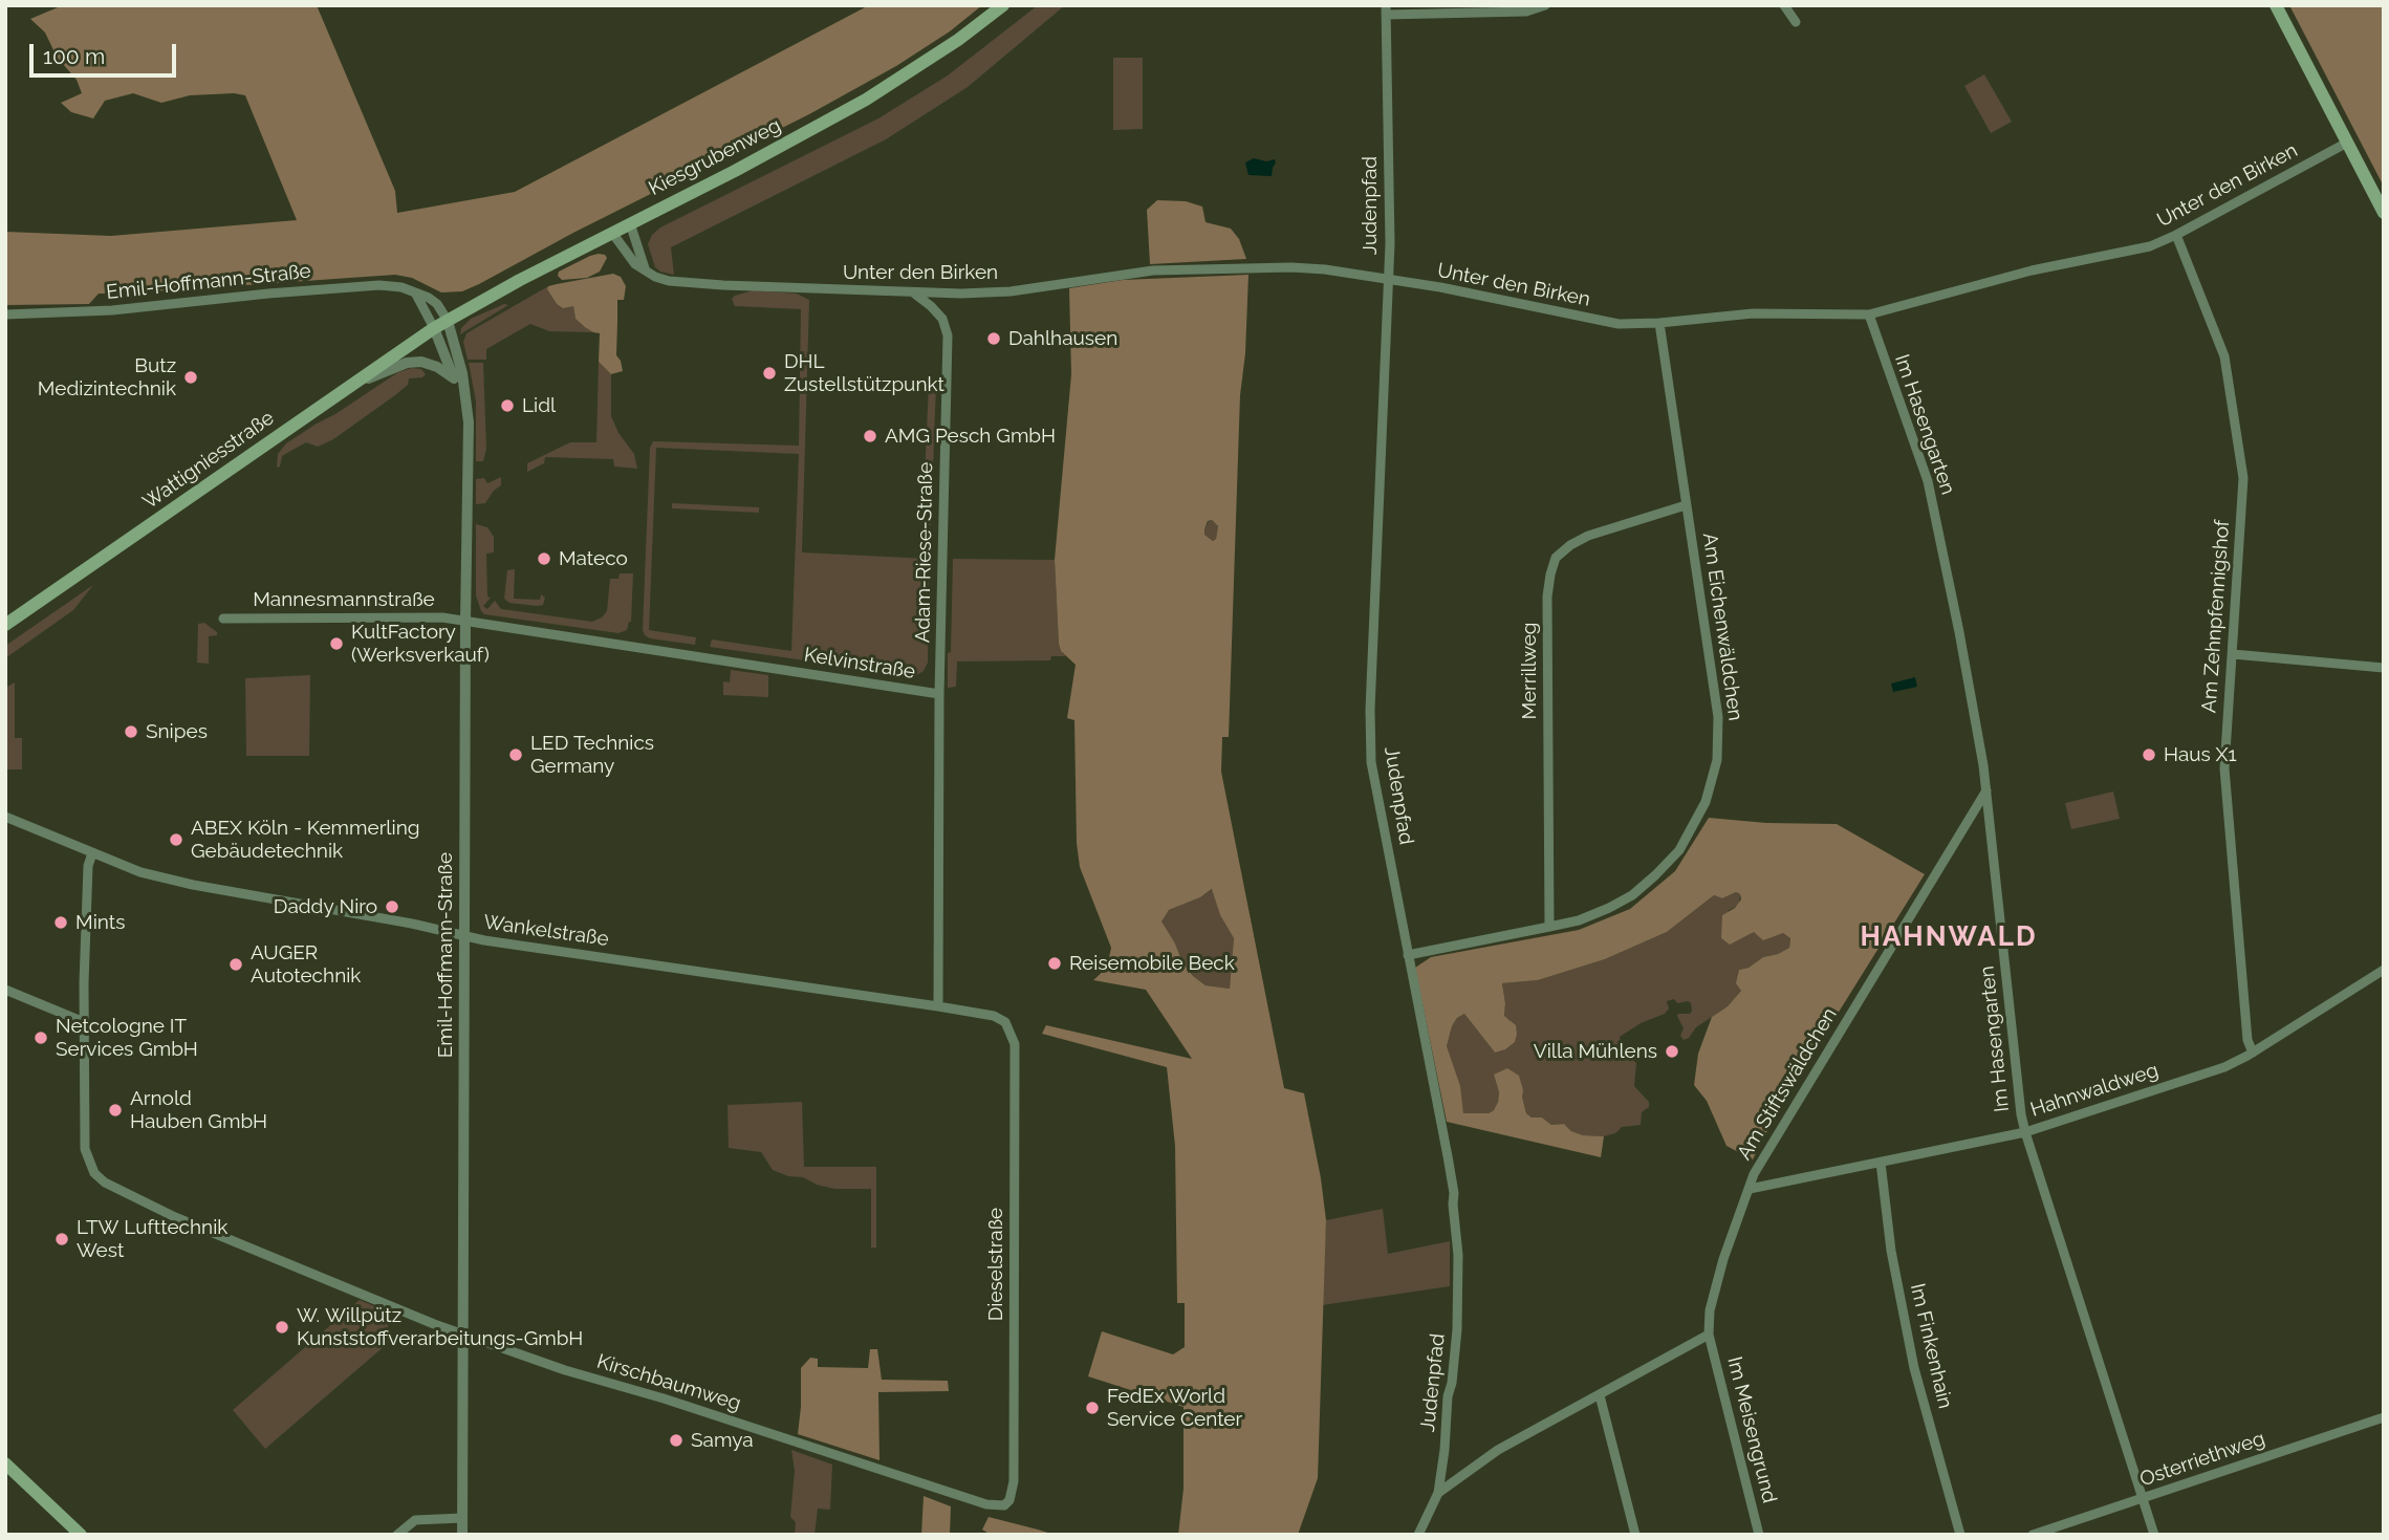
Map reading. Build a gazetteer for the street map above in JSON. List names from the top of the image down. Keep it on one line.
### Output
{"streets":{"main road":["Kiesgrubenweg","Wattigniesstraße"],"street":["Unter den Birken","Judenpfad","Emil-Hoffmann-Straße","Im Hasengarten","Adam-Riese-Straße","Mannesmannstraße","Am Zehnpfennigshof","Am Eichenwäldchen","Kelvinstraße","Merrillweg","Wankelstraße","Am Stiftswäldchen","Hahnwaldweg","Dieselstraße","Im Finkenhain","Kirschbaumweg","Im Meisengrund","Osterriethweg"]},"crossings":[["Kiesgrubenweg","Unter den Birken"],["Kiesgrubenweg","Emil-Hoffmann-Straße"],["Kiesgrubenweg","Wattigniesstraße"],["Unter den Birken","Judenpfad"],["Unter den Birken","Im Hasengarten"],["Unter den Birken","Adam-Riese-Straße"],["Unter den Birken","Am Zehnpfennigshof"],["Unter den Birken","Am Eichenwäldchen"],["Judenpfad","Am Eichenwäldchen"],["Emil-Hoffmann-Straße","Wattigniesstraße"],["Emil-Hoffmann-Straße","Mannesmannstraße"],["Emil-Hoffmann-Straße","Kelvinstraße"],["Emil-Hoffmann-Straße","Wankelstraße"],["Emil-Hoffmann-Straße","Kirschbaumweg"],["Im Hasengarten","Am Stiftswäldchen"],["Im Hasengarten","Hahnwaldweg"],["Im Hasengarten","Osterriethweg"],["Adam-Riese-Straße","Kelvinstraße"],["Mannesmannstraße","Kelvinstraße"],["Am Zehnpfennigshof","Hahnwaldweg"],["Am Eichenwäldchen","Merrillweg"],["Kelvinstraße","Wankelstraße"],["Wankelstraße","Dieselstraße"],["Am Stiftswäldchen","Hahnwaldweg"],["Am Stiftswäldchen","Im Meisengrund"],["Hahnwaldweg","Im Finkenhain"],["Dieselstraße","Kirschbaumweg"]],"districts":["HAHNWALD"],"places":["Dahlhausen","DHL Zustellstützpunkt","Butz Medizintechnik","Lidl","AMG Pesch GmbH","Mateco","KultFactory (Werksverkauf)","Snipes","LED Technics Germany","Haus X1","ABEX Köln - Kemmerling Gebäudetechnik","Daddy Niro","Mints","Reisemobile Beck","AUGER Autotechnik","Netcologne IT Services GmbH","Villa Mühlens","Arnold Hauben GmbH","LTW Lufttechnik West","W. Willpütz Kunststoffverarbeitungs-GmbH","FedEx World Service Center","Samya"],"scale_bar":"100 m"}
